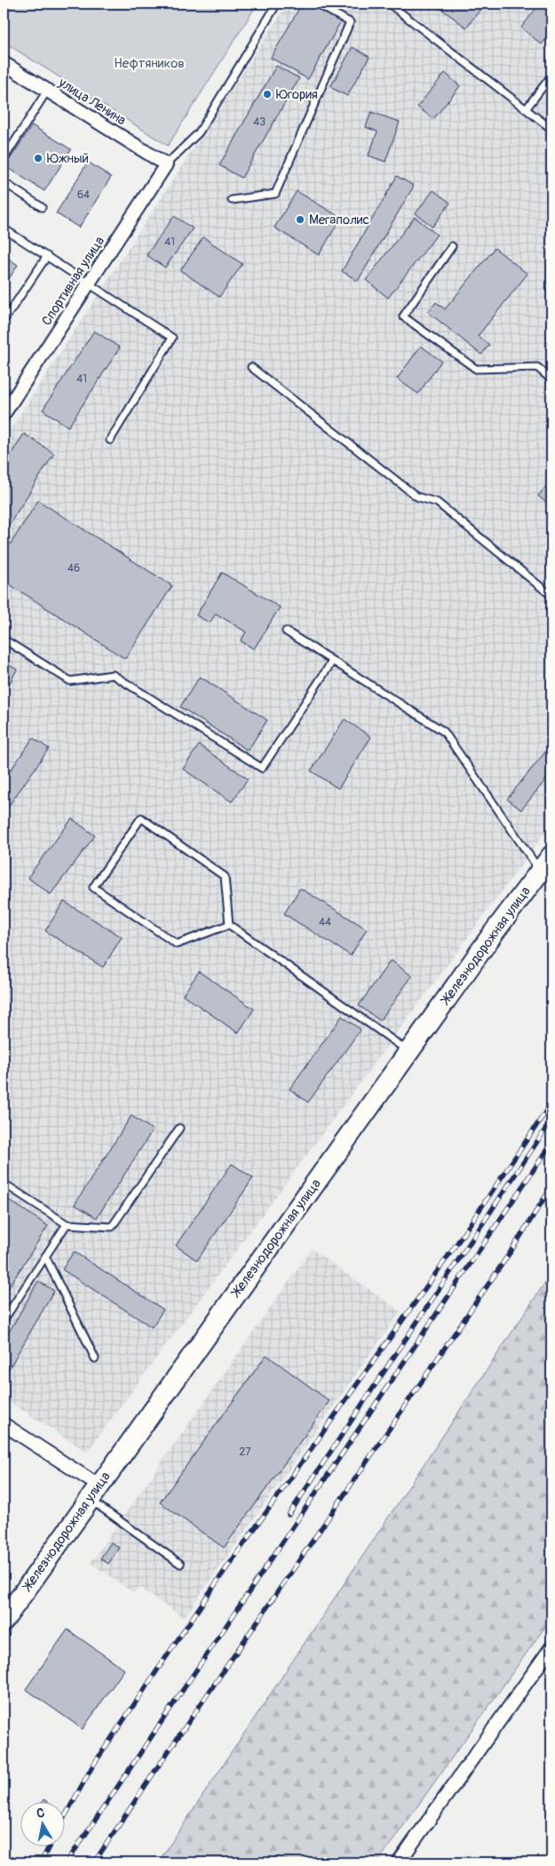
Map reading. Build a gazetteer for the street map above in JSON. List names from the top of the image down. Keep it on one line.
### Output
{"streets":{"main road":["Железнодорожная улица"],"street":["улица Ленина","Спортивная улица"]},"crossings":[["улица Ленина","Спортивная улица"]],"parks":["Нефтяников"],"places":["Югория","Южный","Мегаполис"],"house_numbers":["43","64","41","41","46","44","27"],"north":"top"}
